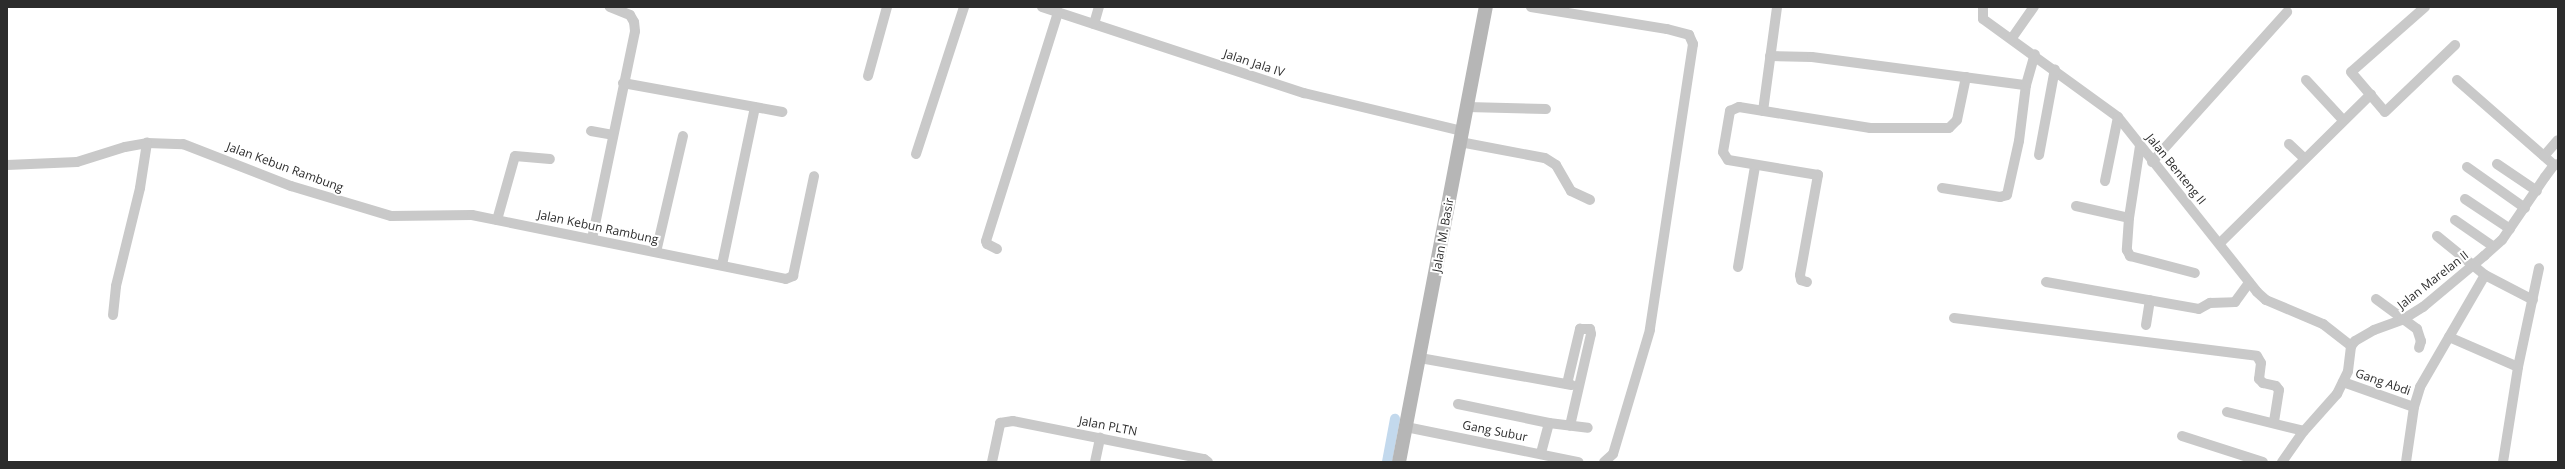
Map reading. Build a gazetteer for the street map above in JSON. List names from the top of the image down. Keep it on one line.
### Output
{"streets":{"main road":["Jalan M. Basir"],"street":["Jalan Jala IV","Jalan Kebun Rambung","Jalan Benteng II","Jalan Marelan II","Gang Abdi","Jalan PLTN","Gang Subur"]},"crossings":[["Jalan Jala IV","Jalan M. Basir"],["Jalan Benteng II","Jalan Marelan II"],["Jalan M. Basir","Gang Subur"]]}
